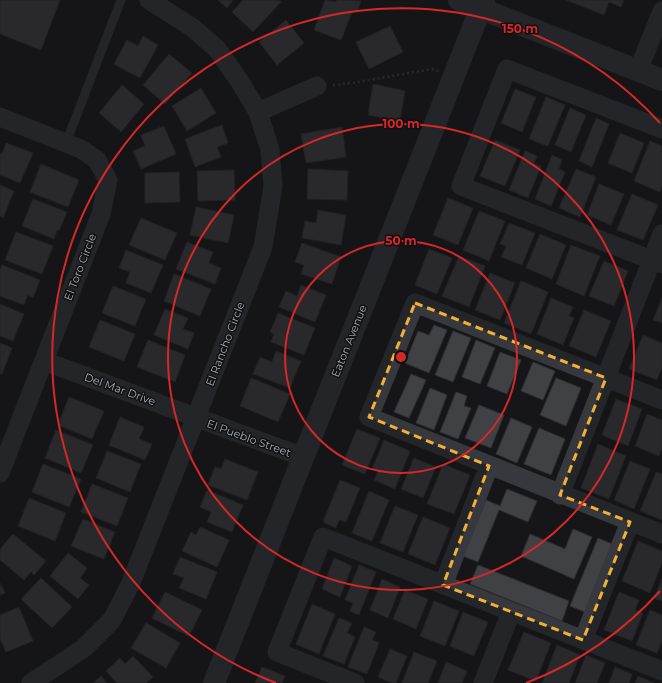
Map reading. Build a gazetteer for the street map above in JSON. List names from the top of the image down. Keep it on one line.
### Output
{"streets":{"street":["El Toro Circle","Eaton Avenue","El Rancho Circle","Del Mar Drive","El Pueblo Street"]},"crossings":[["El Toro Circle","Del Mar Drive"],["Eaton Avenue","El Pueblo Street"],["El Rancho Circle","Del Mar Drive"],["El Rancho Circle","El Pueblo Street"],["Del Mar Drive","El Pueblo Street"]],"rings":["150 m","100 m","50 m"]}
